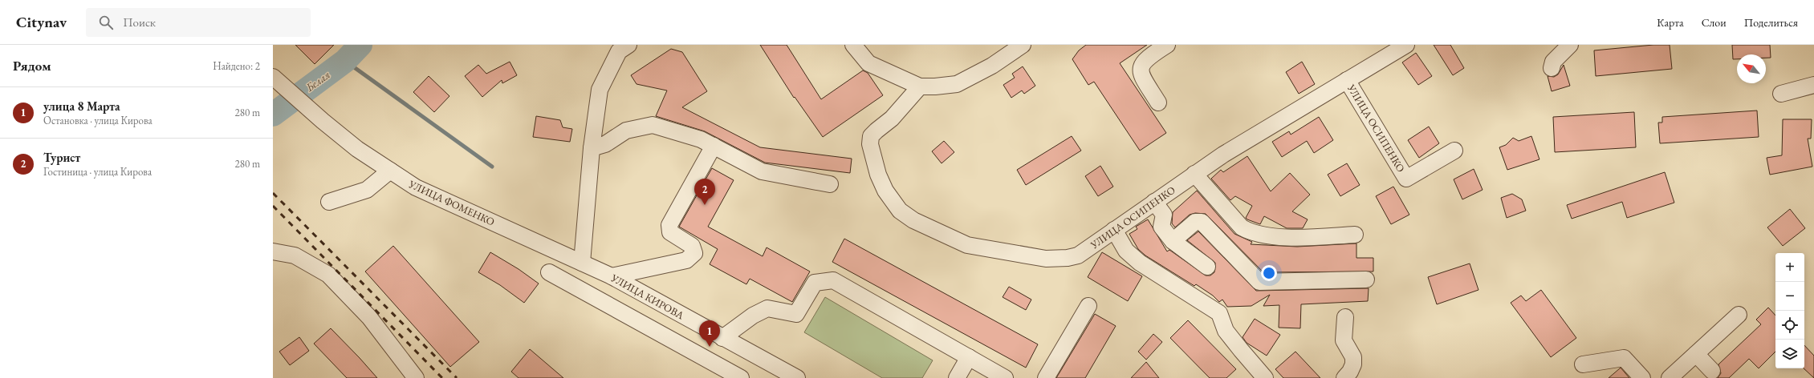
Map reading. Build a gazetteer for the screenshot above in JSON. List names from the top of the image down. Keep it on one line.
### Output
{"streets":{"street":["УЛИЦА ОСИПЕНКО","УЛИЦА ФОМЕНКО","УЛИЦА КИРОВА"]},"crossings":[["УЛИЦА ФОМЕНКО","УЛИЦА КИРОВА"]],"water":["Белая"],"north":"top left","page":{"header":"Citynav","search":"Поиск","nav":["Карта","Слои","Поделиться"],"heading":["Рядом","Найдено: 2"],"list":[{"mark":"1","name":"улица 8 Марта","note":"Остановка · улица Кирова","value":"280 m"},{"mark":"2","name":"Турист","note":"Гостиница · улица Кирова","value":"280 m"}],"pins":["2","1"],"map_buttons":["+","−"]}}
